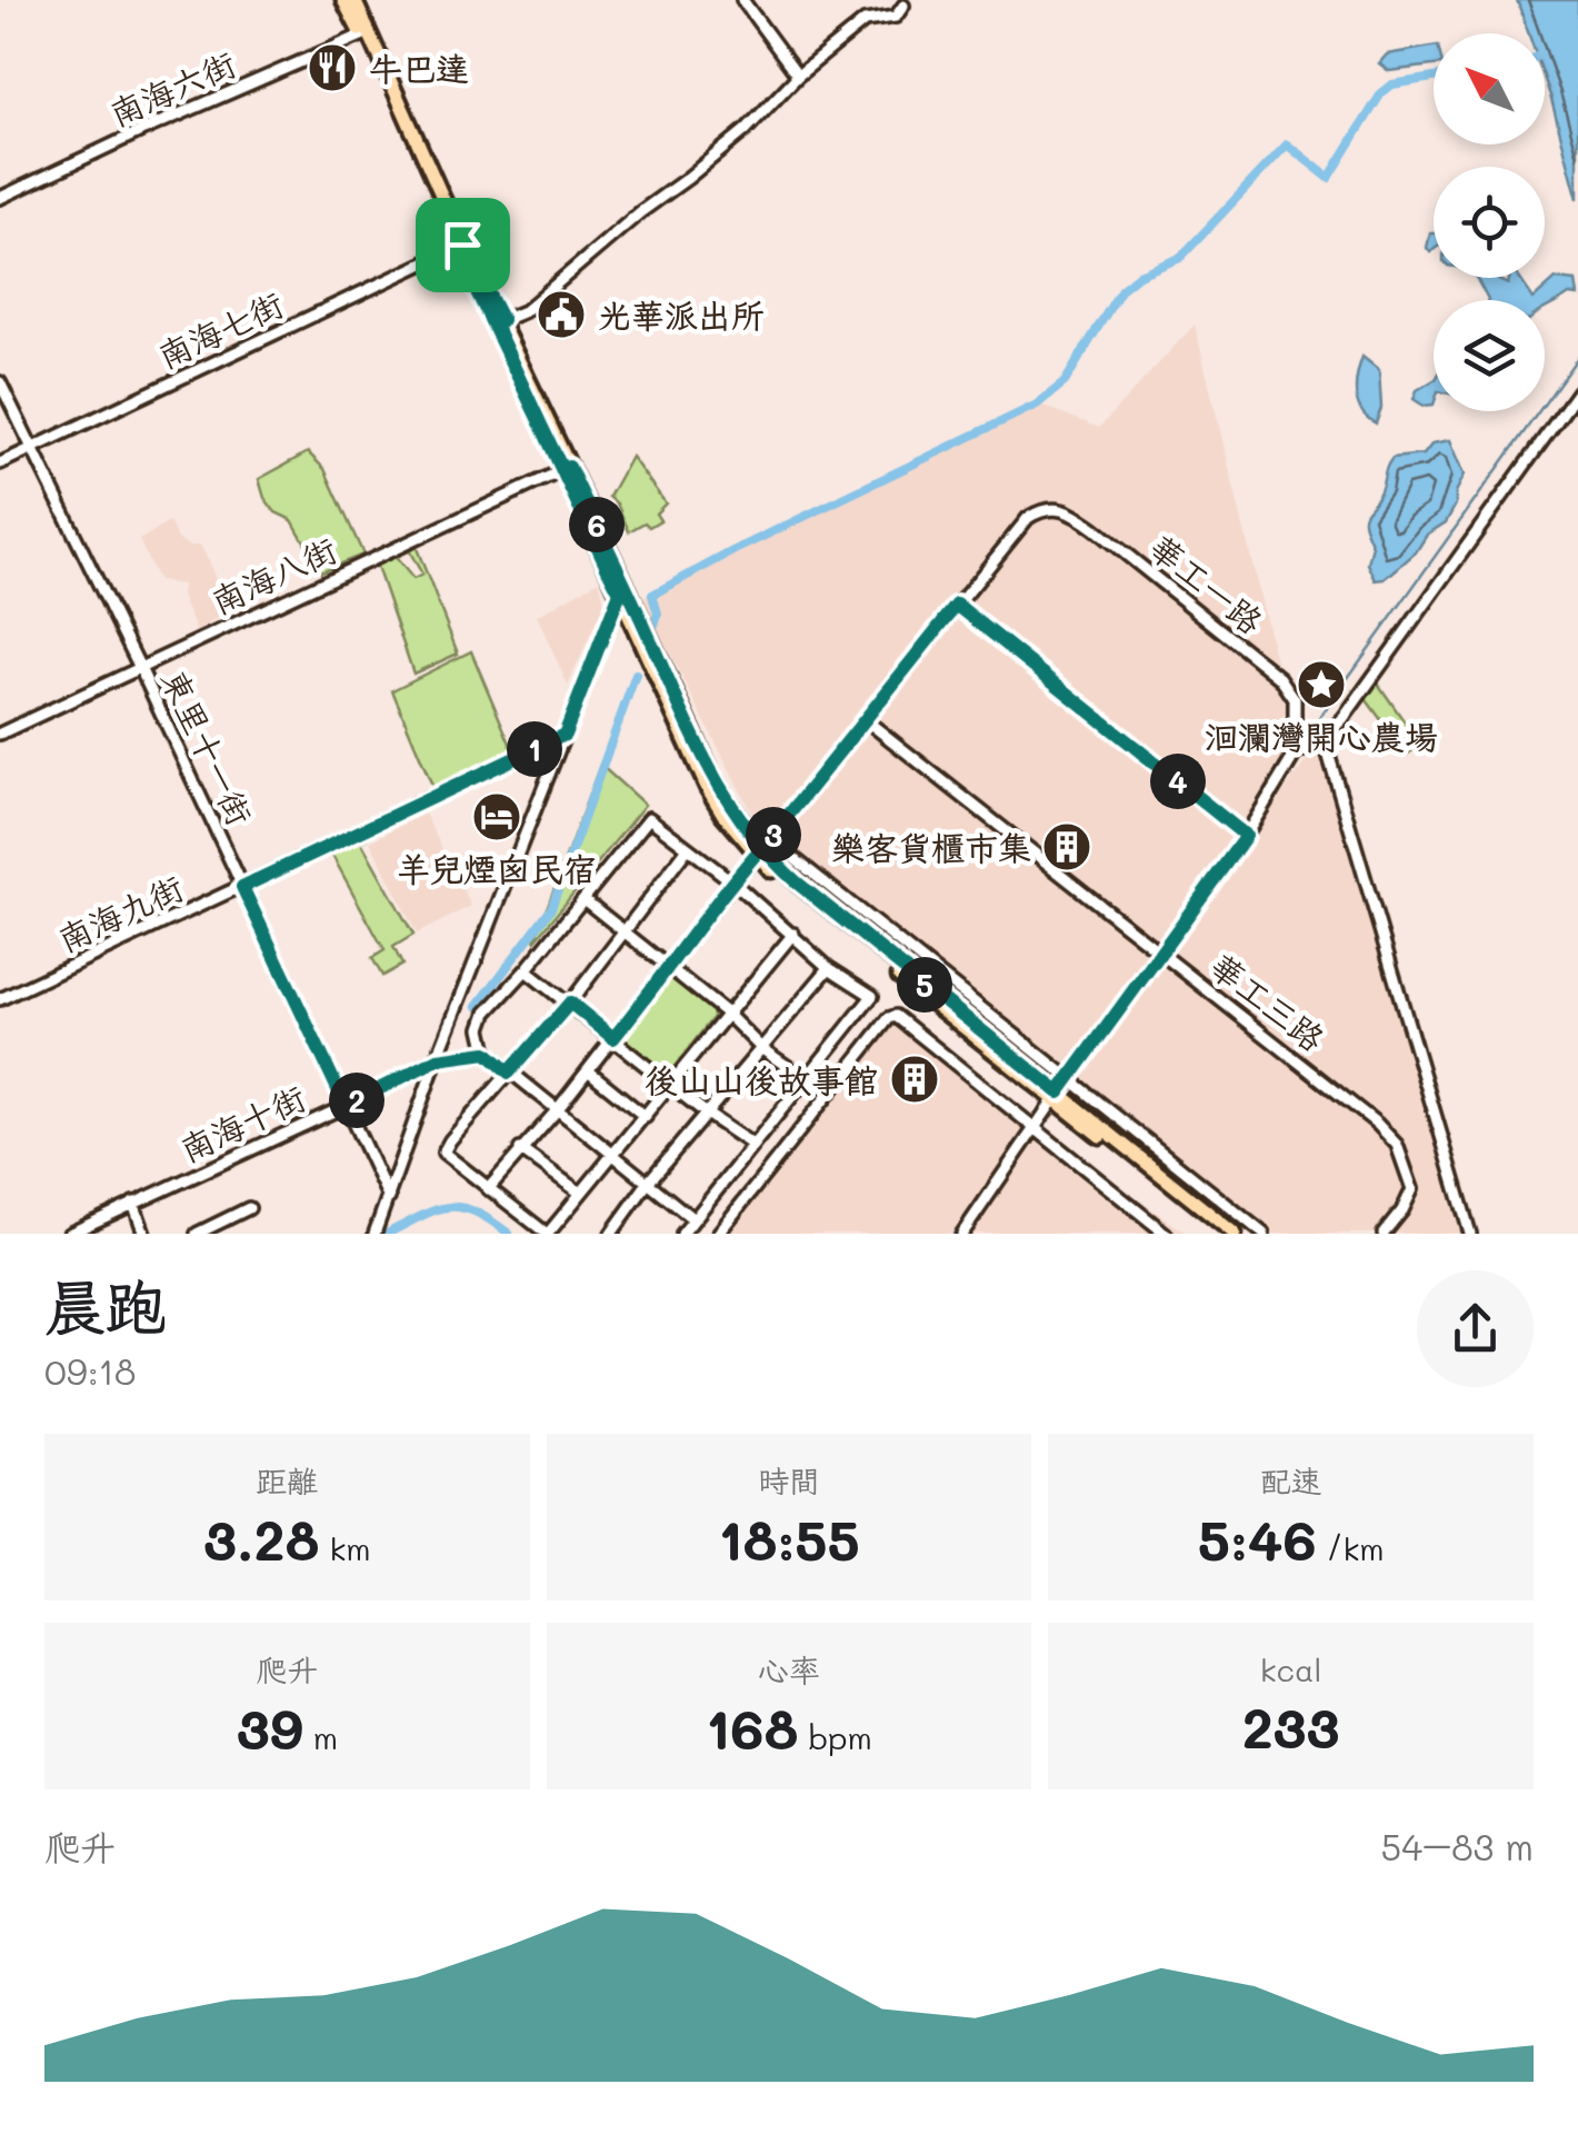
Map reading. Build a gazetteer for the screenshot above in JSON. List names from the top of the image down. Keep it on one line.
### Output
{"streets":{"street":["南海六街","南海七街","南海八街","華工一路","東里十一街","南海九街","華工三路","南海十街"]},"crossings":[["南海七街","東里十一街"],["南海八街","東里十一街"],["東里十一街","南海九街"],["東里十一街","南海十街"]],"places":{"restaurant":["牛巴達"],"public building":["光華派出所"],"place":["洄瀾灣開心農場"],"hotel":["羊兒煙囪民宿"],"building":["樂客貨櫃市集","後山山後故事館"]},"north":"top left","page":{"pins":["6","1","4","3","5","2"],"heading":["晨跑","09:18"],"stats":[["距離","3.28 km"],["時間","18:55"],["配速","5:46 /km"],["爬升","39 m"],["心率","168 bpm"],["kcal","233"]],"chart":["爬升","54–83 m"]}}
